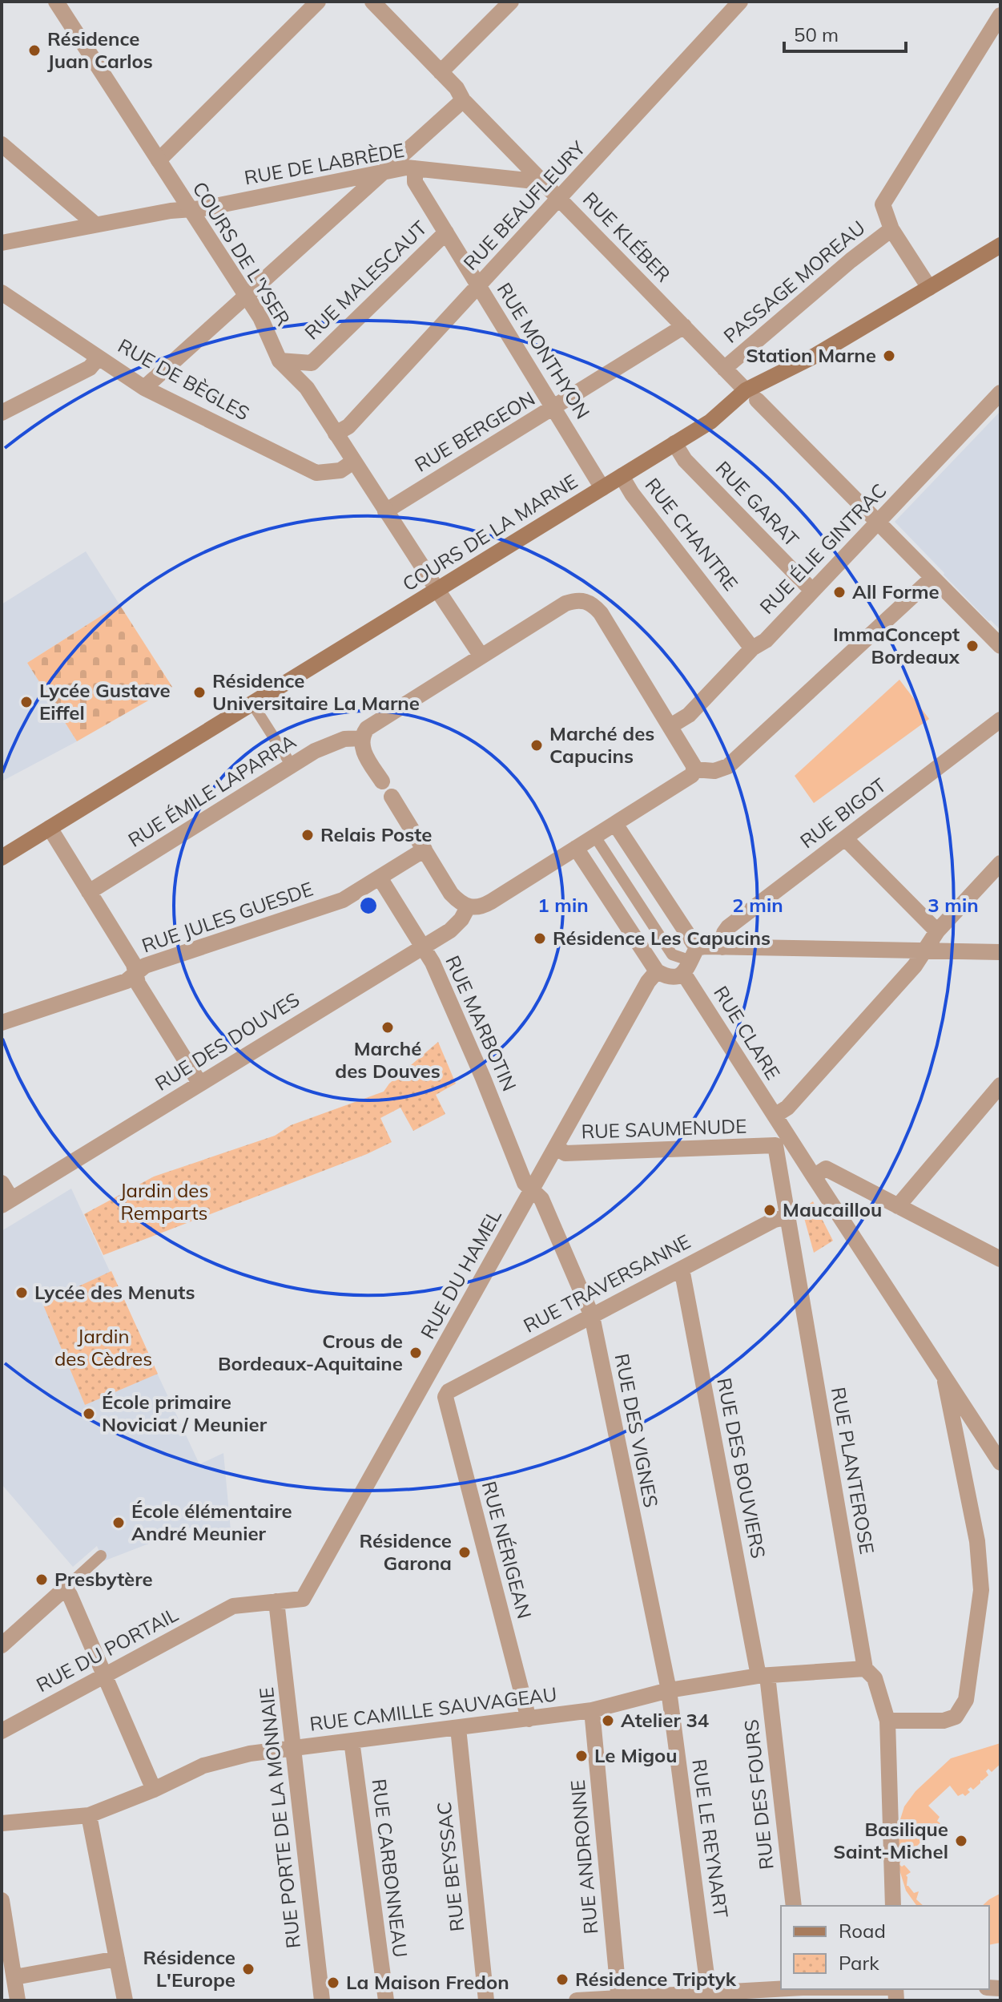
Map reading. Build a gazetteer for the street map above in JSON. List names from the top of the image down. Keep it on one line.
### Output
{"streets":{"main road":["COURS DE LA MARNE"],"street":["RUE DE LABRÈDE","RUE BEAUFLEURY","RUE KLÉBER","COURS DE L'YSER","RUE MALESCAUT","PASSAGE MOREAU","RUE MONTHYON","RUE DE BÈGLES","RUE BERGEON","RUE GARAT","RUE CHANTRE","RUE ÉLIE GINTRAC","RUE ÉMILE LAPARRA","RUE BIGOT","RUE JULES GUESDE","RUE MARBOTIN","RUE CLARE","RUE DES DOUVES","RUE SAUMENUDE","RUE DU HAMEL","RUE TRAVERSANNE","RUE DES VIGNES","RUE DES BOUVIERS","RUE PLANTEROSE","RUE NÉRIGEAN","RUE DU PORTAIL","RUE CAMILLE SAUVAGEAU","RUE DES FOURS","RUE PORTE DE LA MONNAIE","RUE LE REYNART","RUE ANDRONNE","RUE BEYSSAC","RUE CARBONNEAU"]},"crossings":[["RUE DE LABRÈDE","RUE KLÉBER"],["RUE DE LABRÈDE","COURS DE L'YSER"],["RUE DE LABRÈDE","RUE MONTHYON"],["RUE BEAUFLEURY","RUE KLÉBER"],["RUE BEAUFLEURY","COURS DE L'YSER"],["RUE BEAUFLEURY","RUE MONTHYON"],["RUE KLÉBER","PASSAGE MOREAU"],["RUE KLÉBER","RUE BERGEON"],["RUE KLÉBER","COURS DE LA MARNE"],["RUE KLÉBER","RUE ÉLIE GINTRAC"],["COURS DE L'YSER","RUE MALESCAUT"],["COURS DE L'YSER","RUE DE BÈGLES"],["COURS DE L'YSER","RUE BERGEON"],["COURS DE L'YSER","COURS DE LA MARNE"],["RUE MALESCAUT","RUE MONTHYON"],["RUE MONTHYON","RUE BERGEON"],["RUE MONTHYON","COURS DE LA MARNE"],["RUE GARAT","COURS DE LA MARNE"],["RUE GARAT","RUE ÉLIE GINTRAC"],["COURS DE LA MARNE","RUE CHANTRE"],["RUE CHANTRE","RUE ÉLIE GINTRAC"],["RUE JULES GUESDE","RUE MARBOTIN"],["RUE MARBOTIN","RUE DES DOUVES"],["RUE MARBOTIN","RUE DU HAMEL"],["RUE MARBOTIN","RUE DES VIGNES"],["RUE CLARE","RUE SAUMENUDE"],["RUE CLARE","RUE PLANTEROSE"],["RUE SAUMENUDE","RUE DU HAMEL"],["RUE SAUMENUDE","RUE PLANTEROSE"],["RUE DU HAMEL","RUE DES VIGNES"],["RUE DU HAMEL","RUE DU PORTAIL"],["RUE DU HAMEL","RUE PORTE DE LA MONNAIE"],["RUE TRAVERSANNE","RUE DES VIGNES"],["RUE TRAVERSANNE","RUE DES BOUVIERS"],["RUE TRAVERSANNE","RUE PLANTEROSE"],["RUE TRAVERSANNE","RUE NÉRIGEAN"],["RUE DES VIGNES","RUE CAMILLE SAUVAGEAU"],["RUE DES VIGNES","RUE LE REYNART"],["RUE DES BOUVIERS","RUE CAMILLE SAUVAGEAU"],["RUE DES BOUVIERS","RUE DES FOURS"],["RUE PLANTEROSE","RUE CAMILLE SAUVAGEAU"],["RUE NÉRIGEAN","RUE CAMILLE SAUVAGEAU"],["RUE DU PORTAIL","RUE PORTE DE LA MONNAIE"],["RUE CAMILLE SAUVAGEAU","RUE DES FOURS"],["RUE CAMILLE SAUVAGEAU","RUE PORTE DE LA MONNAIE"],["RUE CAMILLE SAUVAGEAU","RUE LE REYNART"],["RUE CAMILLE SAUVAGEAU","RUE ANDRONNE"],["RUE CAMILLE SAUVAGEAU","RUE BEYSSAC"],["RUE CAMILLE SAUVAGEAU","RUE CARBONNEAU"]],"parks":["Jardin des Remparts","Jardin des Cèdres"],"places":["Résidence Juan Carlos","Station Marne","All Forme","ImmaConcept Bordeaux","Résidence Universitaire La Marne","Lycée Gustave Eiffel","Marché des Capucins","Relais Poste","Résidence Les Capucins","Marché des Douves","Maucaillou","Lycée des Menuts","Crous de Bordeaux-Aquitaine","École primaire Noviciat / Meunier","École élémentaire André Meunier","Résidence Garona","Presbytère","Atelier 34","Le Migou","Basilique Saint-Michel","Résidence L'Europe","Résidence Triptyk","La Maison Fredon"],"legend":["Road","Park"],"scale_bar":"50 m","rings":["1 min","2 min","3 min"]}
